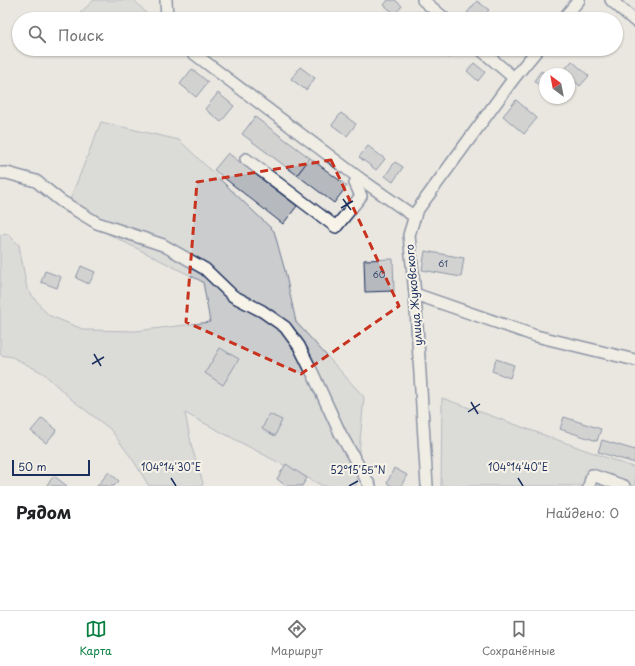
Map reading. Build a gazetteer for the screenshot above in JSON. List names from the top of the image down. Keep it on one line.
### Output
{"streets":{"street":["улица Жуковского"]},"house_numbers":["61","60"],"scale_bar":"50 m","north":"top left","page":{"search":"Поиск","scale":"50 m","heading":["Рядом","Найдено: 0"],"nav":["Карта","Маршрут","Сохранённые"]},"coordinates":["104°14'30\"E","104°14'40\"E","52°15'55\"N"]}
